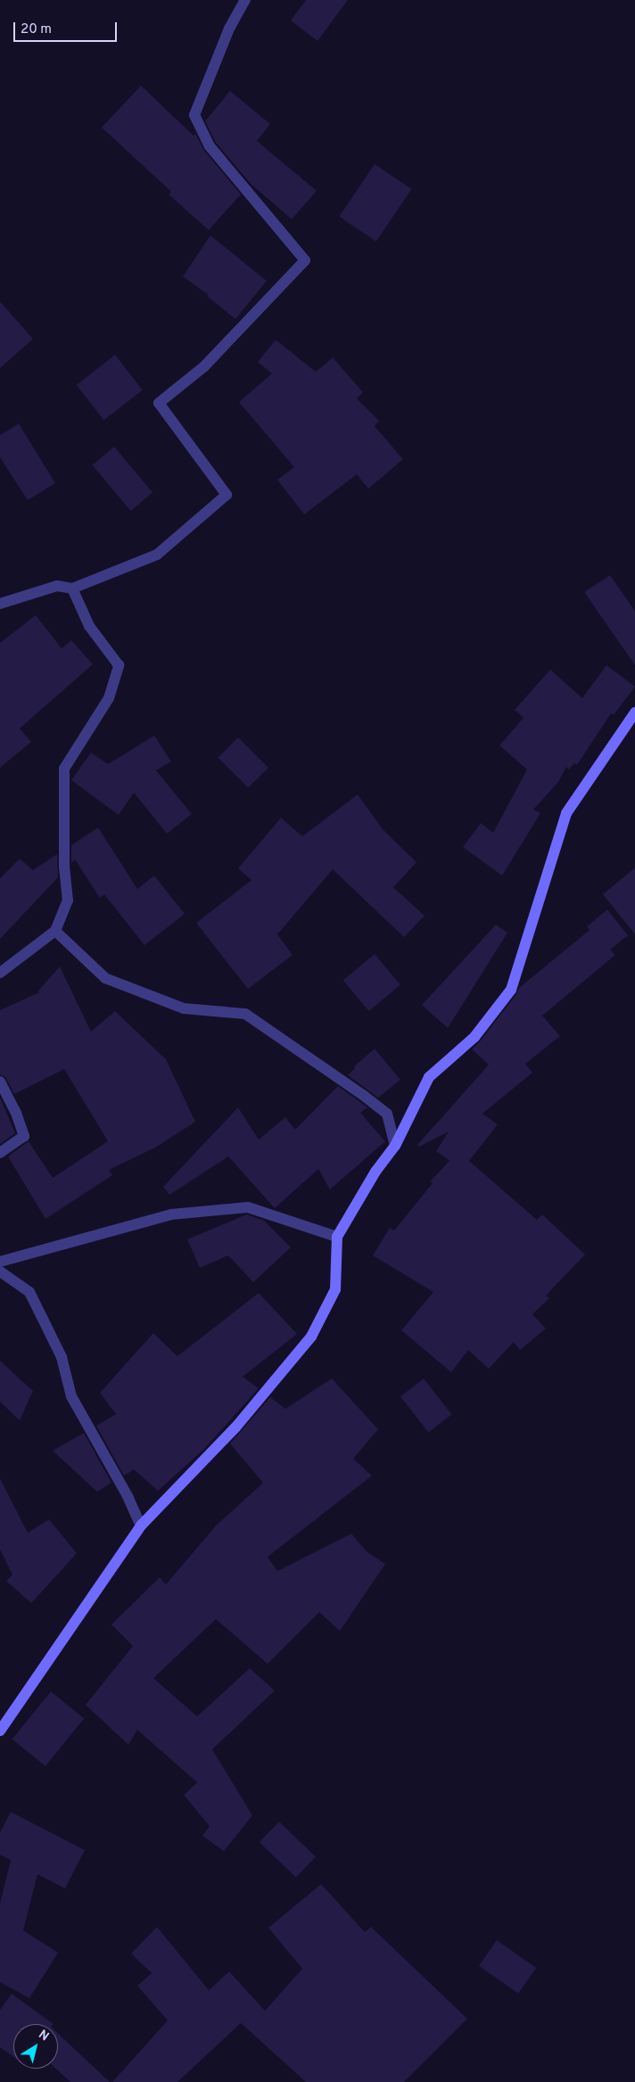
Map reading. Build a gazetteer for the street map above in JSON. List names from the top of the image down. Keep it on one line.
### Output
{"scale_bar":"20 m","north":"top right"}
